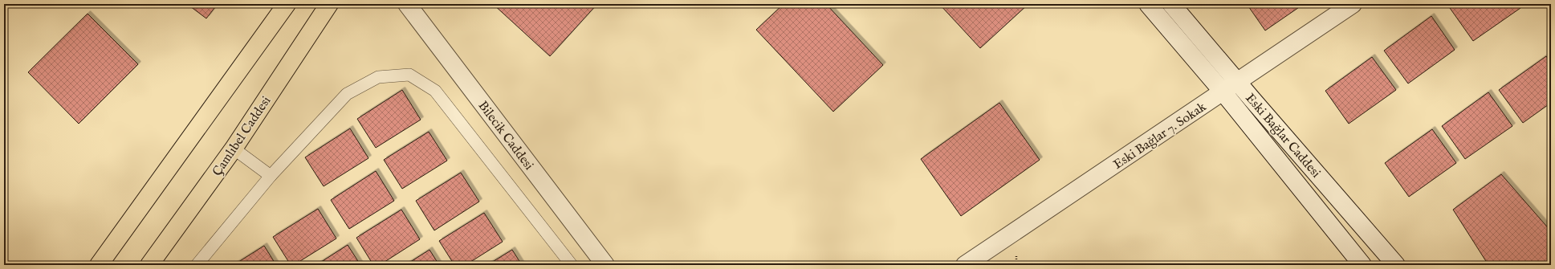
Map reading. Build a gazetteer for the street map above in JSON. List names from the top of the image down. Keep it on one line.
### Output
{"streets":{"main road":["Çamlıbel Caddesi"],"street":["Bilecik Caddesi","Eski Bağlar 7. Sokak","Eski Bağlar Caddesi"]},"crossings":[["Eski Bağlar 7. Sokak","Eski Bağlar Caddesi"]]}
